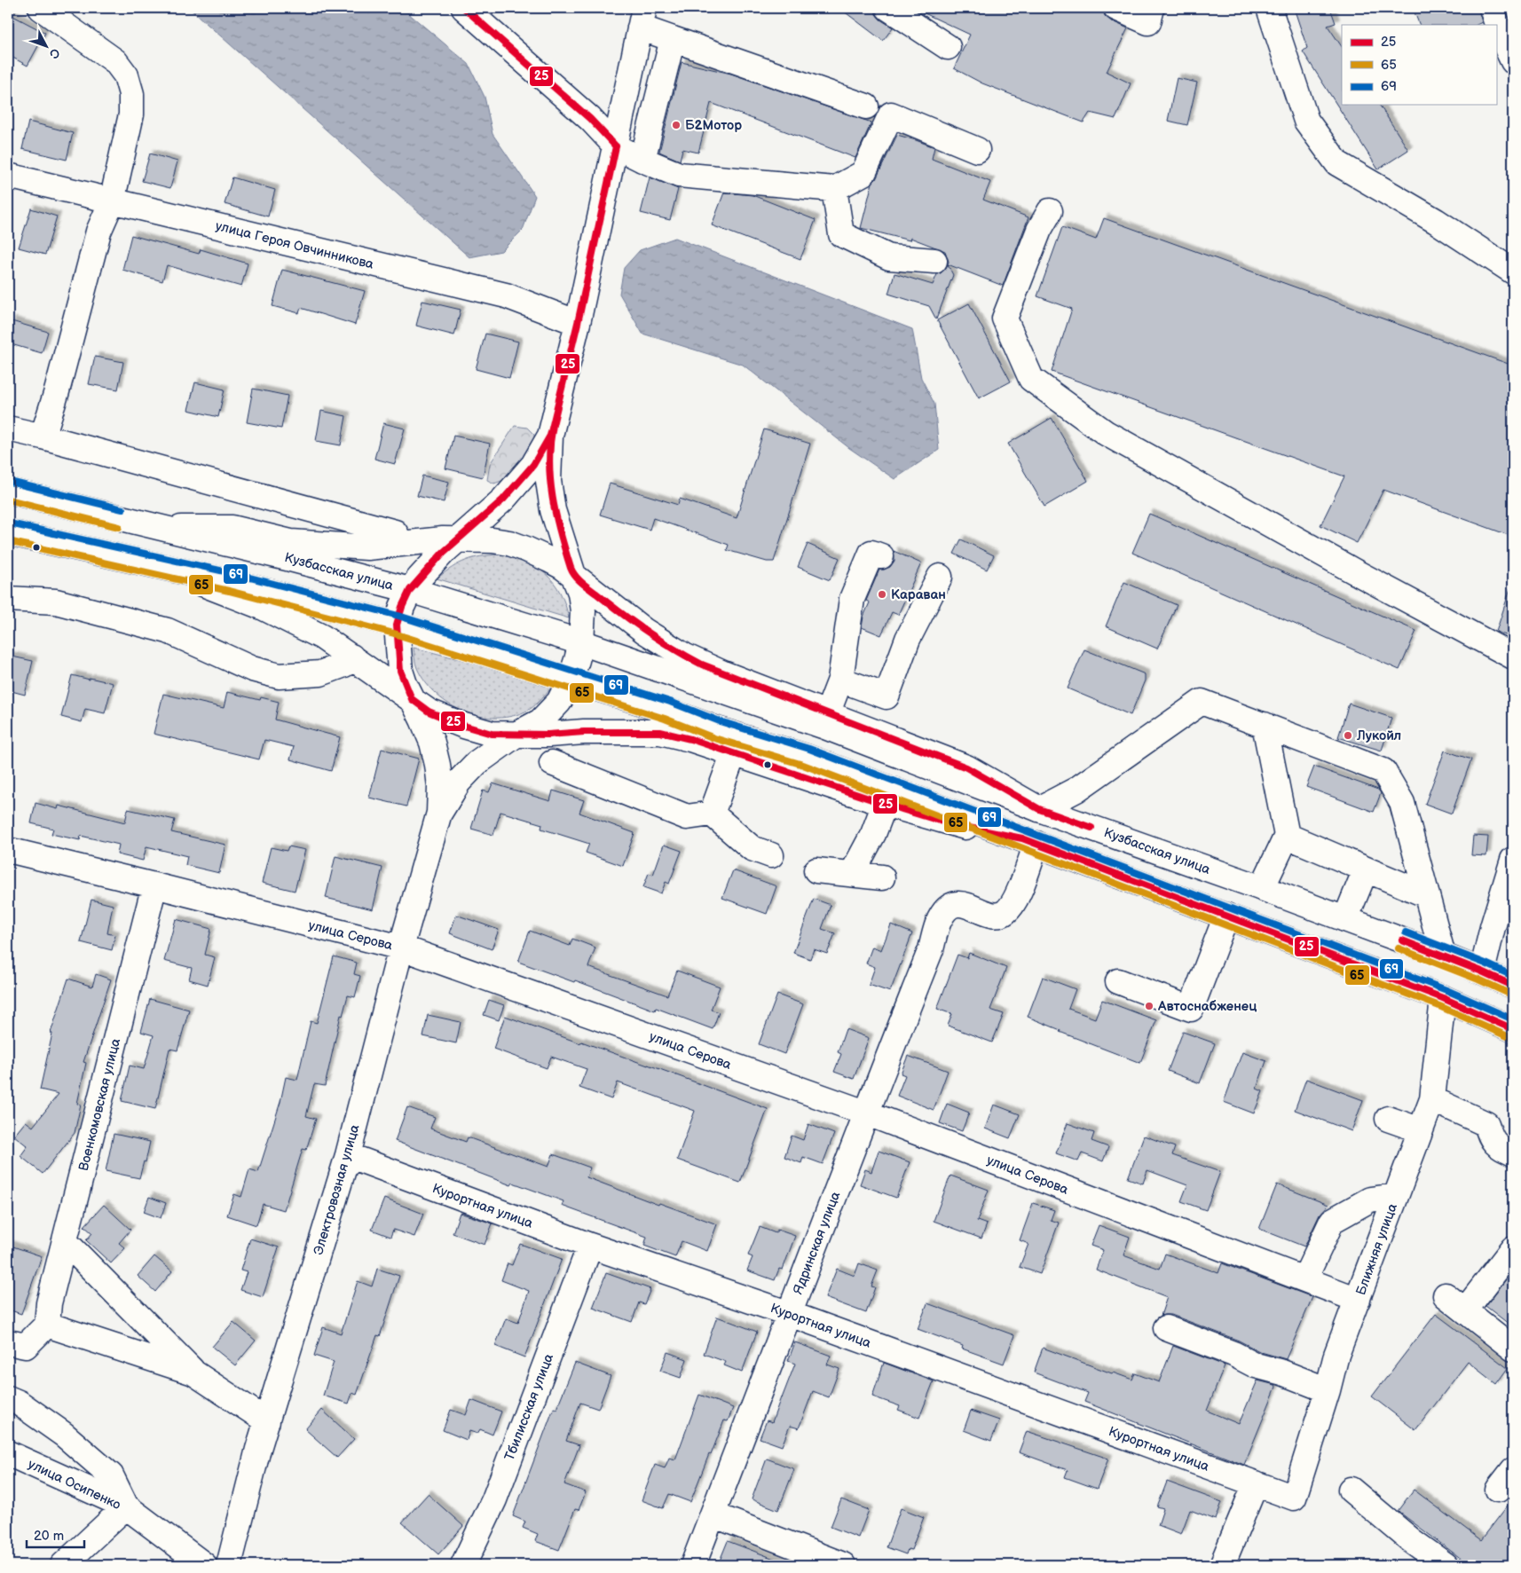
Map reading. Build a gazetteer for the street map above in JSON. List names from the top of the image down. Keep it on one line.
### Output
{"streets":{"street":["улица Героя Овчинникова","Кузбасская улица","улица Серова","Военкомовская улица","Электровозная улица","Курортная улица","Ядринская улица","Ближняя улица","Тбилисская улица","улица Осипенко"]},"crossings":[["улица Серова","Военкомовская улица"],["улица Серова","Электровозная улица"],["улица Серова","Ядринская улица"],["улица Серова","Ближняя улица"],["Электровозная улица","Курортная улица"],["Курортная улица","Ядринская улица"],["Курортная улица","Ближняя улица"],["Курортная улица","Тбилисская улица"]],"places":["Б2Мотор","Караван","Лукойл","Автоснабженец"],"lines":["transit line 25","transit line 69","transit line 65"],"legend":["25","65","69"],"scale_bar":"20 m","north":"bottom right"}
